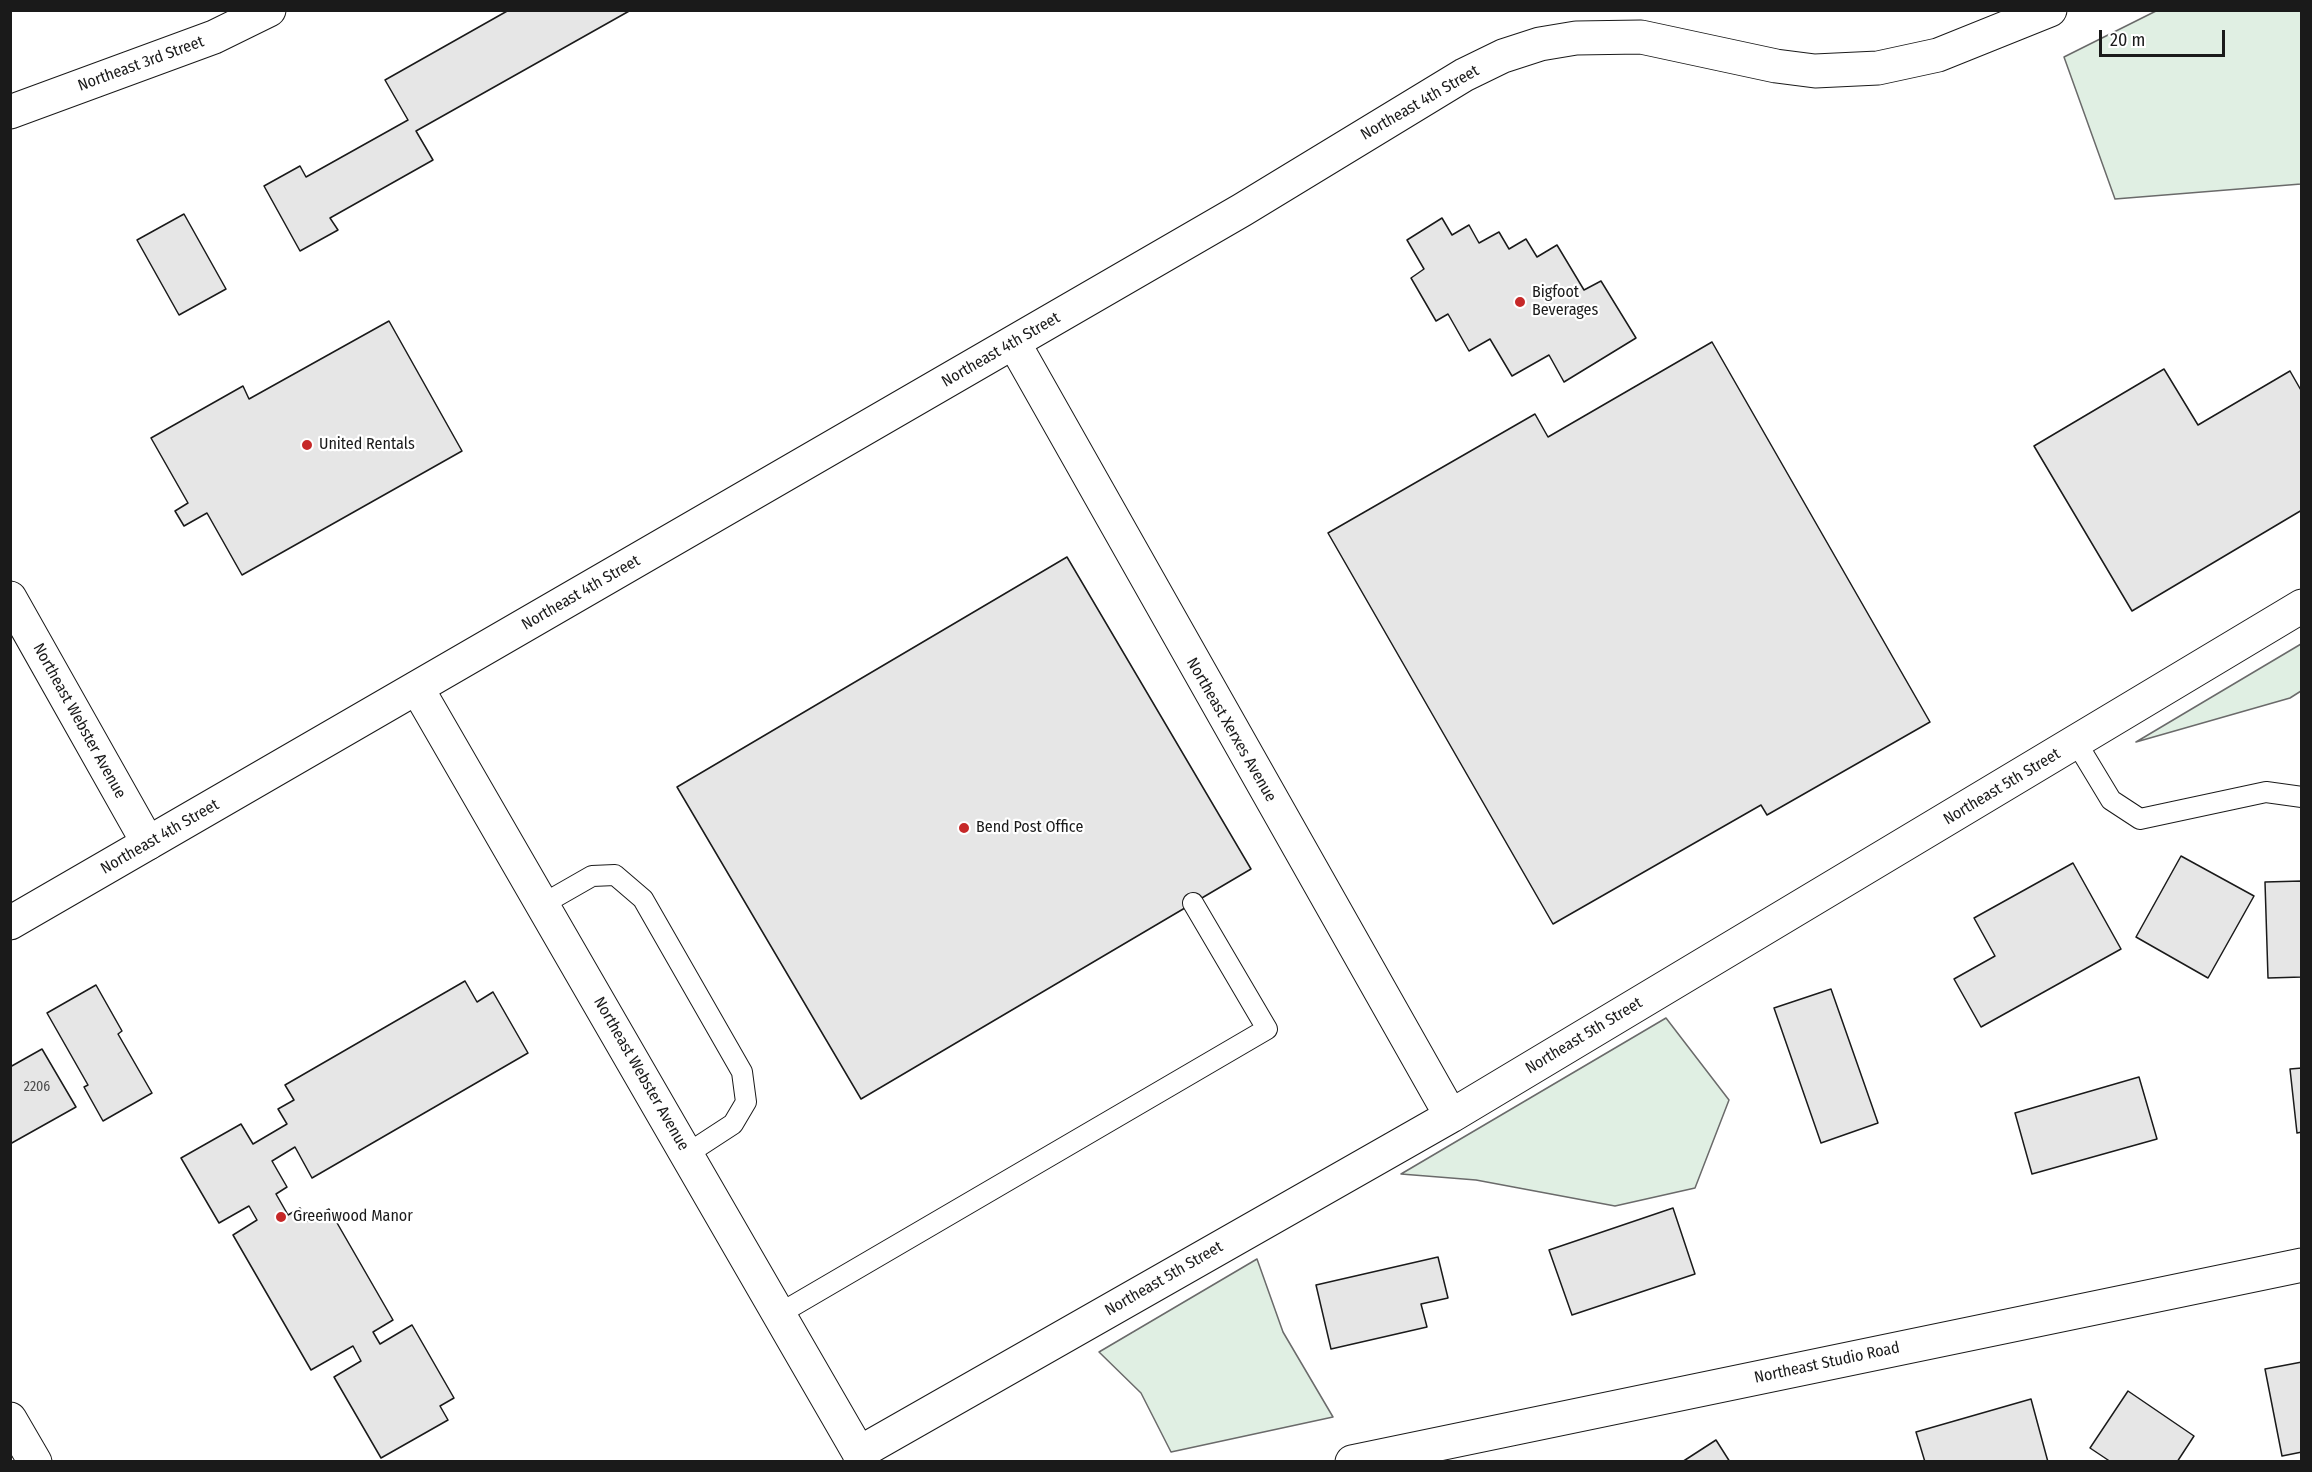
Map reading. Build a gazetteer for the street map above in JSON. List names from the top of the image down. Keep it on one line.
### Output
{"streets":{"street":["Northeast 3rd Street","Northeast 4th Street","Northeast Webster Avenue","Northeast Xerxes Avenue","Northeast 5th Street","Northeast Studio Road"]},"crossings":[["Northeast 4th Street","Northeast Webster Avenue"],["Northeast 4th Street","Northeast Xerxes Avenue"],["Northeast Webster Avenue","Northeast 5th Street"],["Northeast Xerxes Avenue","Northeast 5th Street"]],"places":["Bigfoot Beverages","United Rentals","Bend Post Office","Greenwood Manor"],"house_numbers":["2206"],"scale_bar":"20 m"}
